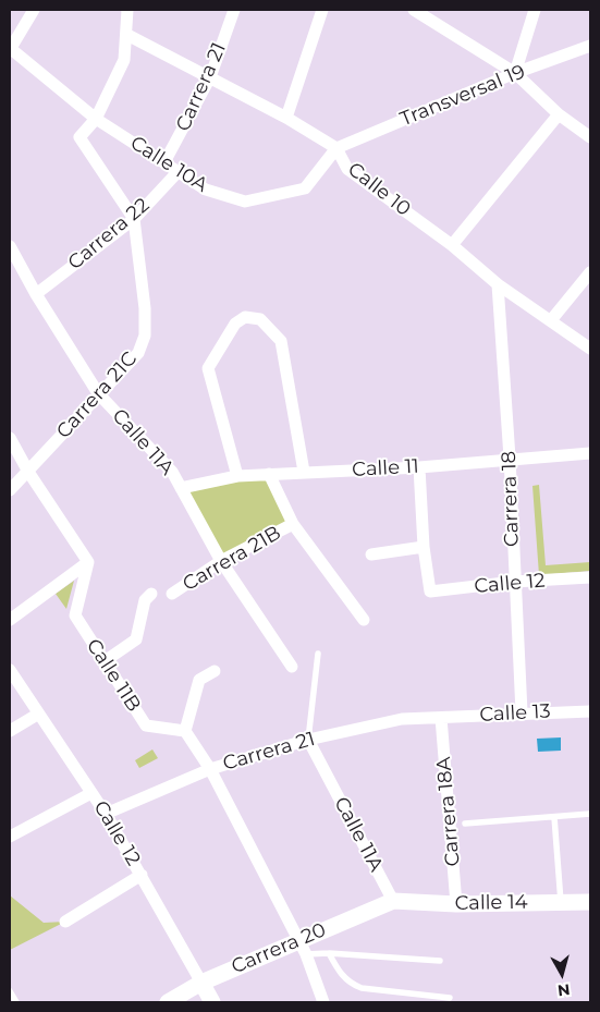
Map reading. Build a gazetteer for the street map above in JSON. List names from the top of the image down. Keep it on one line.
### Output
{"streets":{"street":["Carrera 21","Transversal 19","Calle 10A","Calle 10","Carrera 22","Carrera 21C","Calle 11A","Calle 11","Carrera 18","Carrera 21B","Calle 12","Calle 11B","Calle 13","Carrera 18A","Calle 14","Carrera 20"]},"crossings":[["Carrera 21","Calle 10A"],["Carrera 21","Calle 10"],["Carrera 21","Calle 11A"],["Carrera 21","Calle 12"],["Carrera 21","Calle 13"],["Carrera 21","Carrera 18A"],["Transversal 19","Calle 10A"],["Transversal 19","Calle 10"],["Calle 10A","Calle 10"],["Calle 10A","Carrera 22"],["Calle 10","Carrera 18"],["Carrera 22","Carrera 21C"],["Carrera 22","Calle 11A"],["Carrera 21C","Calle 11A"],["Calle 11A","Calle 11"],["Calle 11A","Carrera 21B"],["Calle 11A","Calle 14"],["Calle 11A","Carrera 20"],["Calle 11","Carrera 18"],["Carrera 18","Calle 12"],["Carrera 18","Calle 13"],["Calle 12","Carrera 20"],["Calle 13","Carrera 18A"],["Carrera 18A","Calle 14"],["Calle 14","Carrera 20"]],"north":"bottom"}
